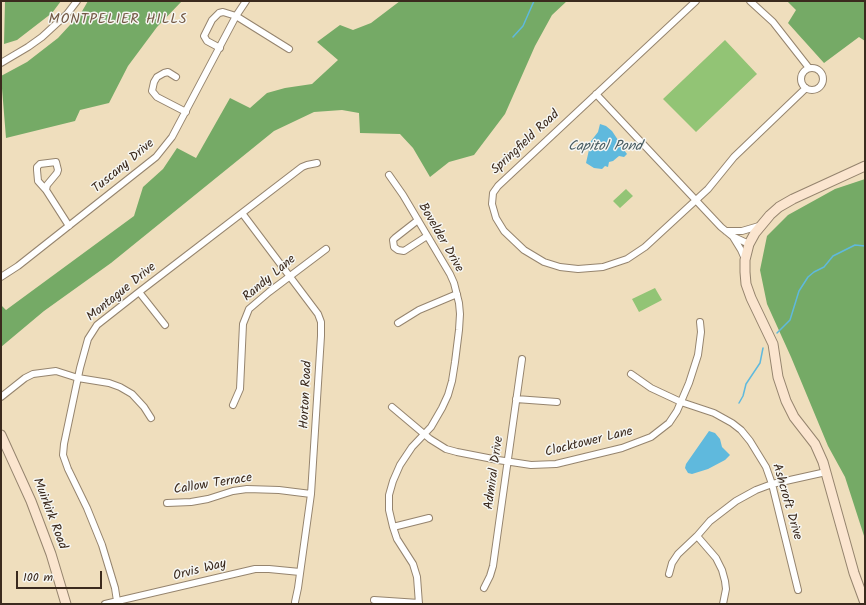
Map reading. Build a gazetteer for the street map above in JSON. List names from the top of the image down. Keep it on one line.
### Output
{"streets":{"street":["Springfield Road","Tuscany Drive","Bovelder Drive","Randy Lane","Montague Drive","Horton Road","Clocktower Lane","Admiral Drive","Callow Terrace","Ashcroft Drive","Muirkirk Road","Orvis Way"]},"crossings":[["Bovelder Drive","Clocktower Lane"],["Randy Lane","Horton Road"],["Montague Drive","Horton Road"],["Montague Drive","Orvis Way"],["Horton Road","Callow Terrace"],["Horton Road","Orvis Way"],["Clocktower Lane","Admiral Drive"],["Clocktower Lane","Ashcroft Drive"]],"districts":["MONTPELIER HILLS"],"water":["Capitol Pond"],"scale_bar":"100 m"}
